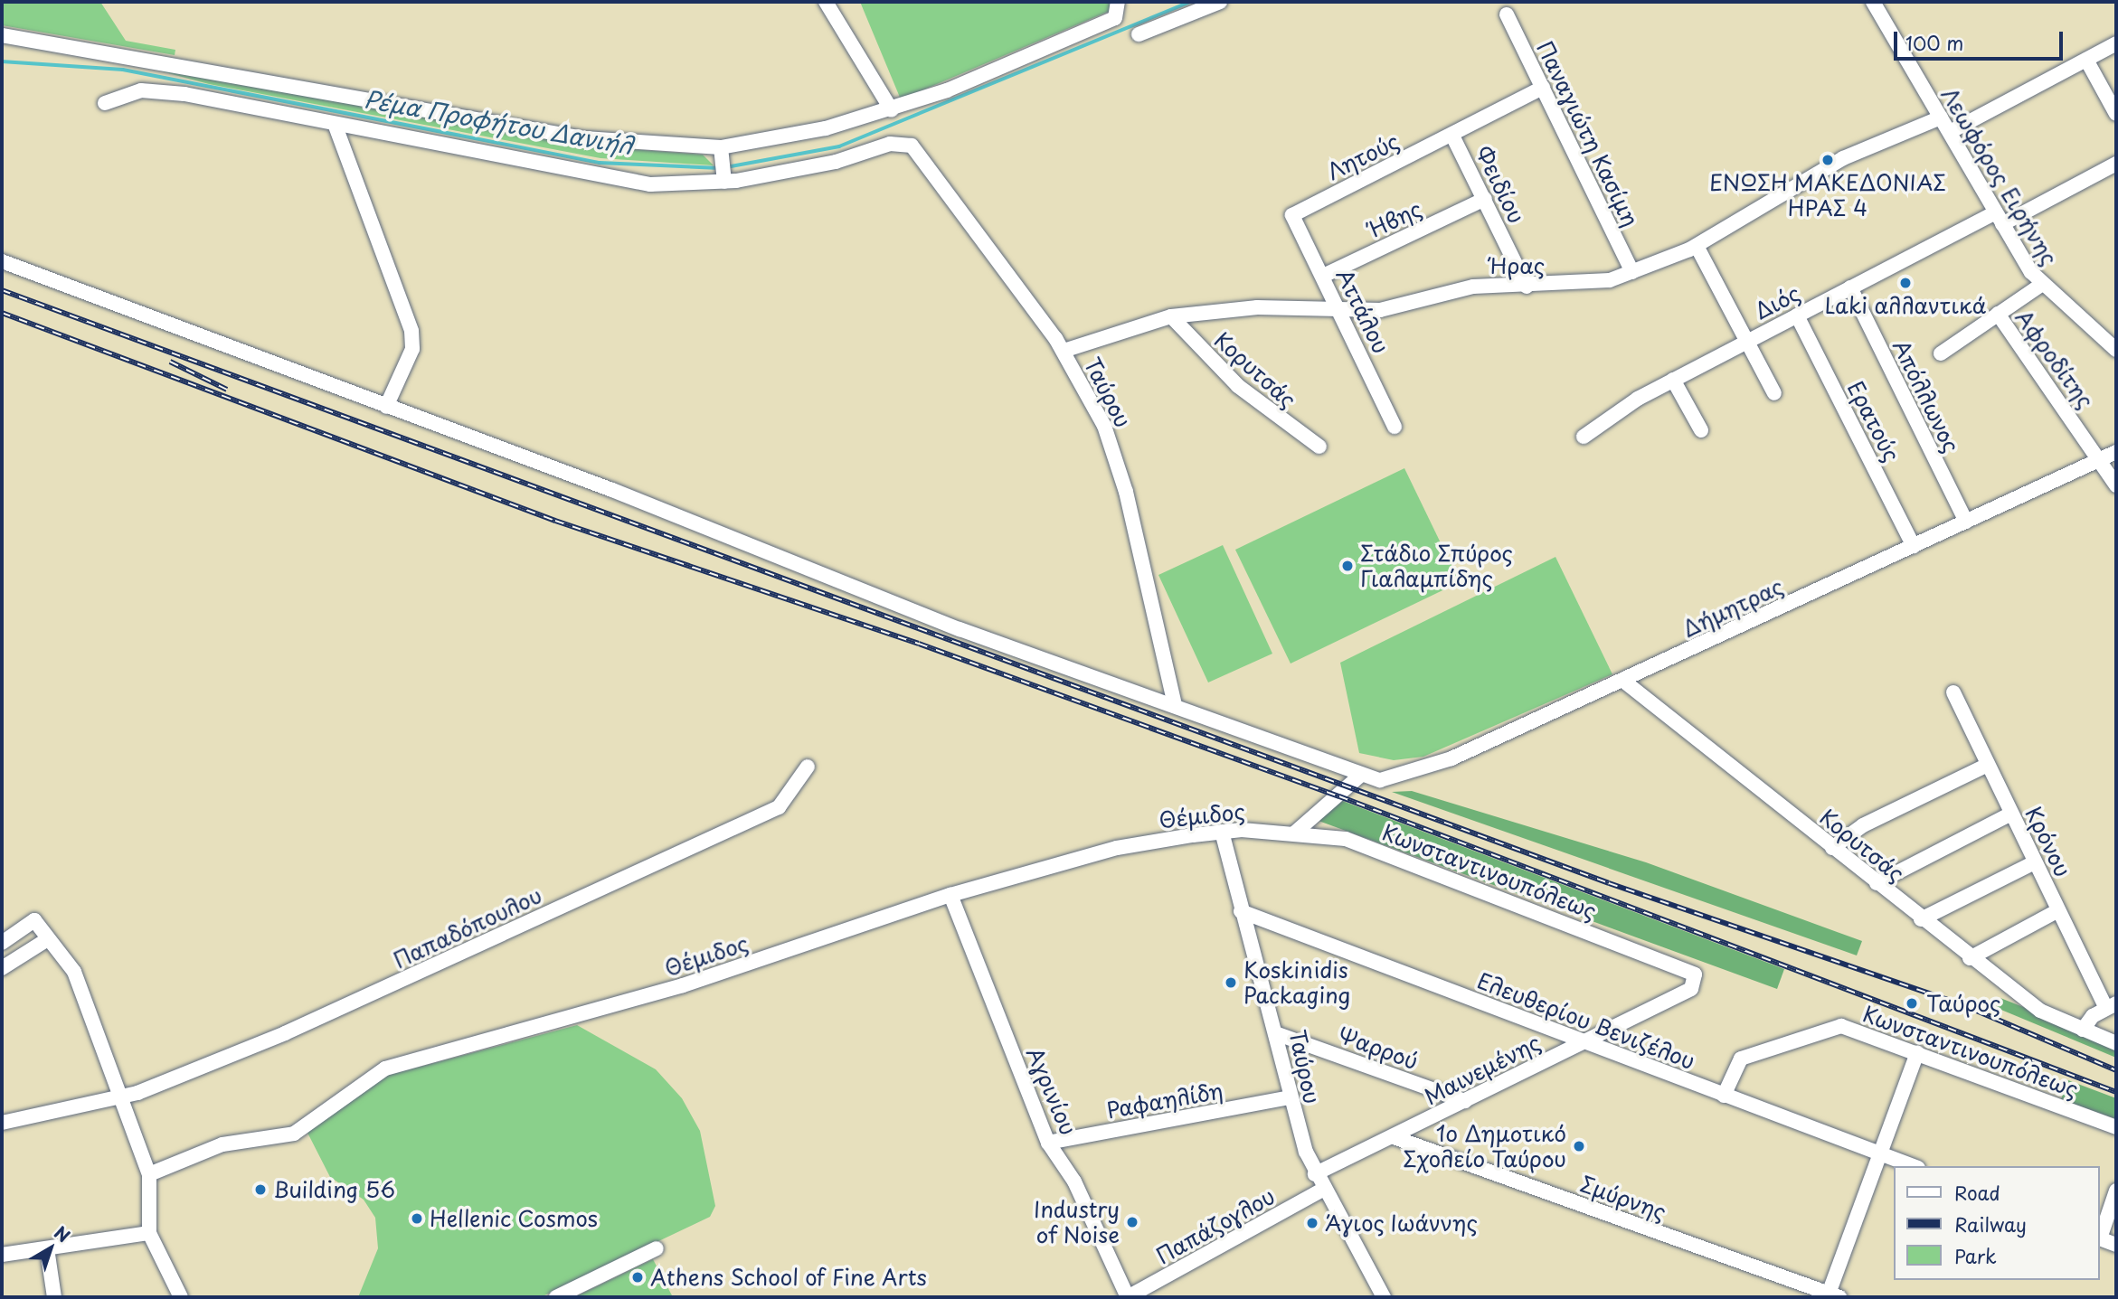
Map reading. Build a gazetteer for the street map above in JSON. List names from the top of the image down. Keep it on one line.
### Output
{"streets":{"street":["Παναγιώτη Κασίμη","Λητούς","Λεωφόρος Ειρήνης","Φειδίου","Ήβης","Ήρας","Διός","Αττάλου","Αφροδίτης","Κορυτσάς","Ταύρου","Απόλλωνος","Ερατούς","Δήμητρας","Θέμιδος","Κρόνου","Κωνσταντινουπόλεως","Παπαδόπουλου","Ελευθερίου Βενιζέλου","Ψαρρού","Μαινεμένης","Αγρινίου","Ραφαηλίδη","Σμύρνης","Παπάζογλου"]},"crossings":[["Παναγιώτη Κασίμη","Λητούς"],["Παναγιώτη Κασίμη","Ήρας"],["Λητούς","Φειδίου"],["Λητούς","Αττάλου"],["Λεωφόρος Ειρήνης","Ήρας"],["Λεωφόρος Ειρήνης","Διός"],["Φειδίου","Ήβης"],["Φειδίου","Ήρας"],["Ήβης","Αττάλου"],["Ήρας","Αττάλου"],["Ήρας","Κορυτσάς"],["Ήρας","Ταύρου"],["Διός","Απόλλωνος"],["Διός","Ερατούς"],["Αφροδίτης","Δήμητρας"],["Κορυτσάς","Δήμητρας"],["Ταύρου","Δήμητρας"],["Ταύρου","Θέμιδος"],["Ταύρου","Ελευθερίου Βενιζέλου"],["Ταύρου","Ψαρρού"],["Ταύρου","Μαινεμένης"],["Ταύρου","Ραφαηλίδη"],["Ταύρου","Παπάζογλου"],["Απόλλωνος","Δήμητρας"],["Ερατούς","Δήμητρας"],["Θέμιδος","Κωνσταντινουπόλεως"],["Θέμιδος","Αγρινίου"],["Κωνσταντινουπόλεως","Ελευθερίου Βενιζέλου"],["Κωνσταντινουπόλεως","Μαινεμένης"],["Ελευθερίου Βενιζέλου","Μαινεμένης"],["Ψαρρού","Μαινεμένης"],["Μαινεμένης","Σμύρνης"],["Αγρινίου","Ραφαηλίδη"],["Αγρινίου","Παπάζογλου"]],"water":["Ρέμα Προφήτου Δανιήλ"],"places":["ΕΝΩΣΗ ΜΑΚΕΔΟΝΙΑΣ ΗΡΑΣ 4","Laki αλλαντικά","Στάδιο Σπύρος Γιαλαμπίδης","Koskinidis Packaging","Ταύρος","1ο Δημοτικό Σχολείο Ταύρου","Building 56","Hellenic Cosmos","Industry of Noise","Άγιος Ιωάννης","Athens School of Fine Arts"],"legend":["Road","Railway","Park"],"scale_bar":"100 m","north":"top right"}
